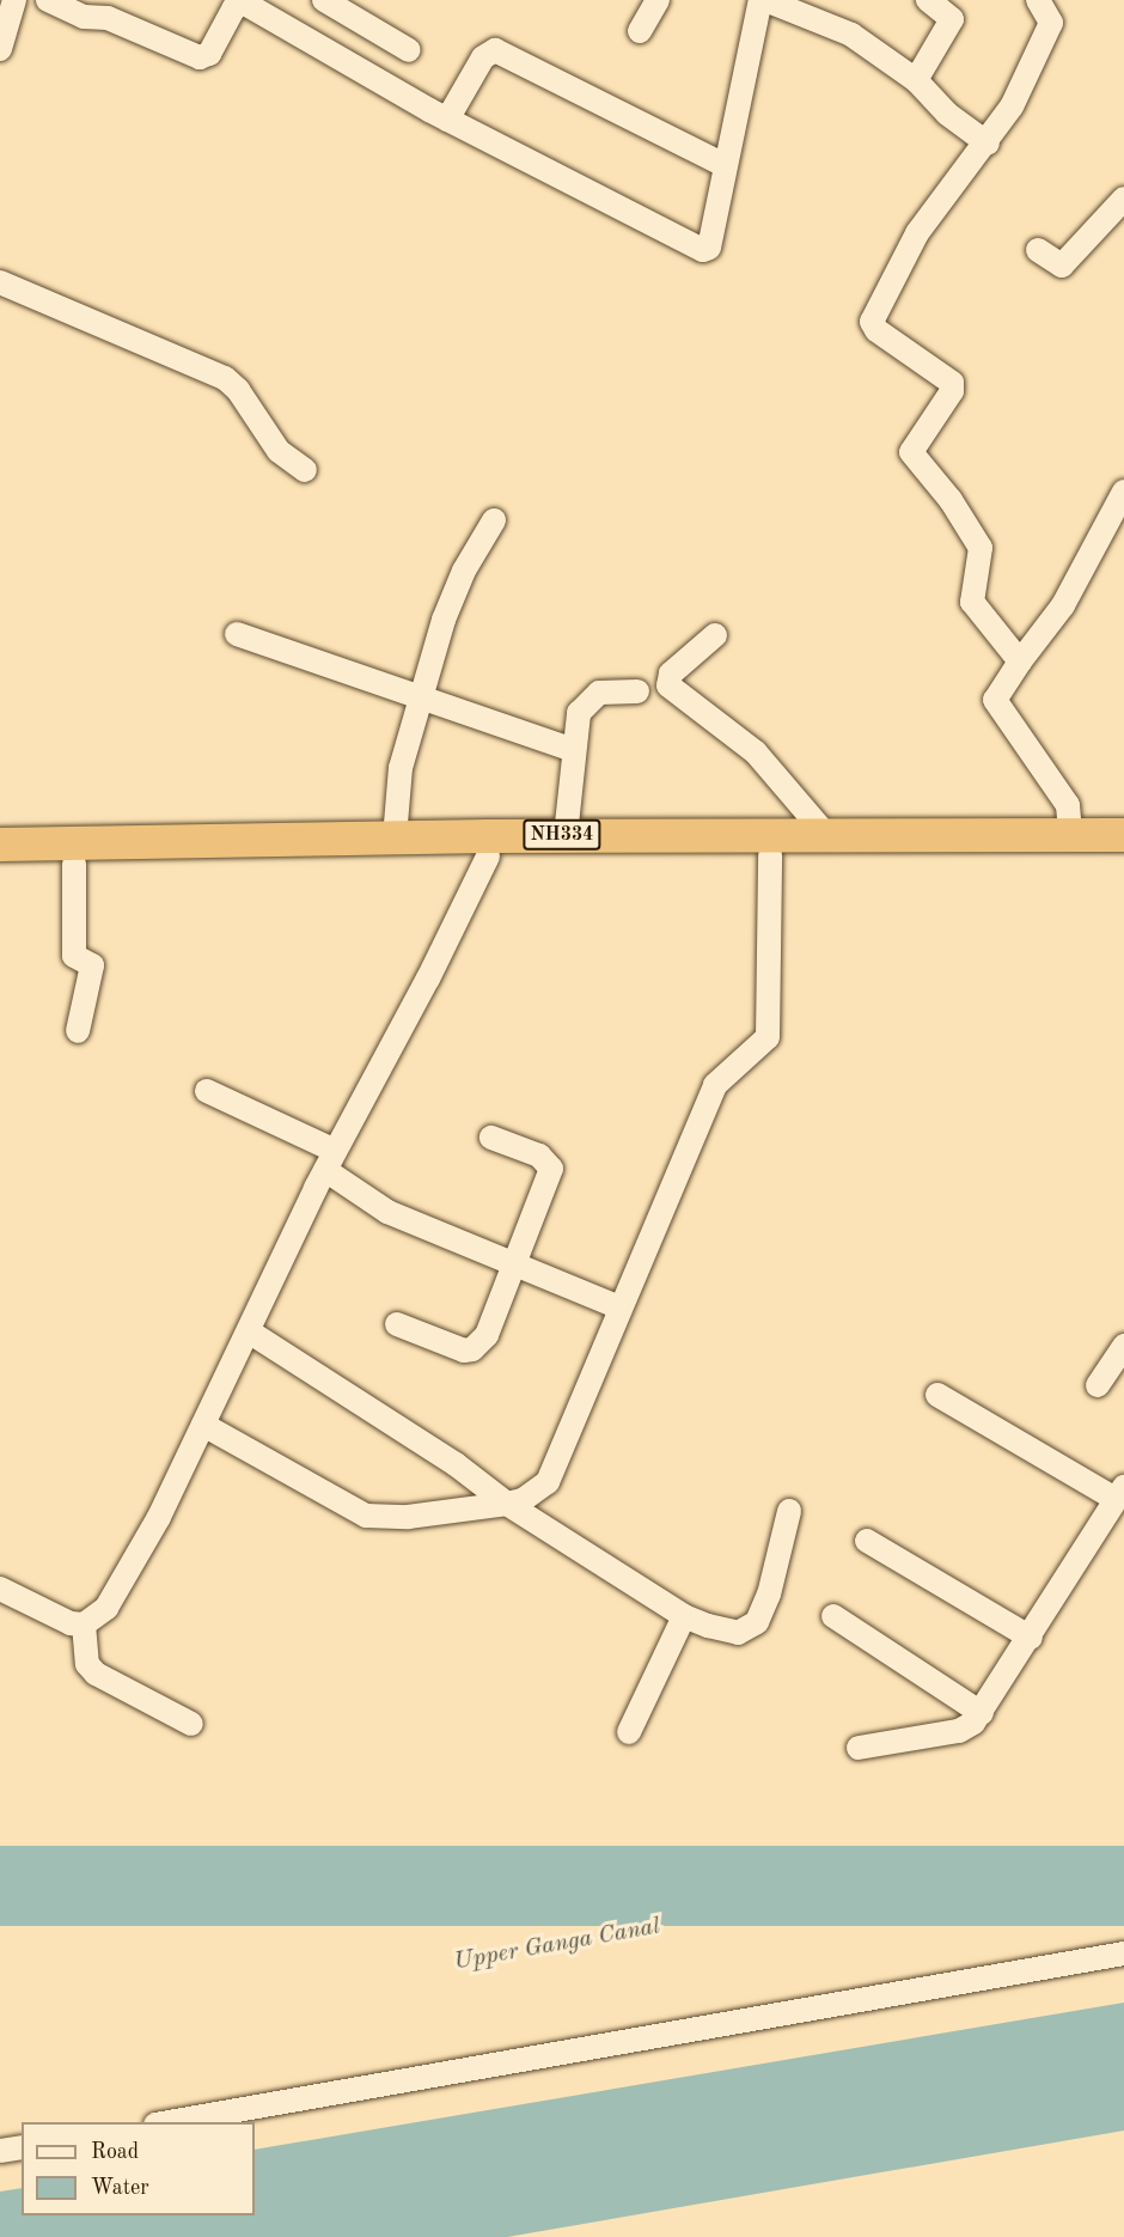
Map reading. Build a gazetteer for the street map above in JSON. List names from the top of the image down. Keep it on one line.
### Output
{"streets":{"highway":["NH334"]},"water":["Upper Ganga Canal"],"legend":["Road","Water"]}
